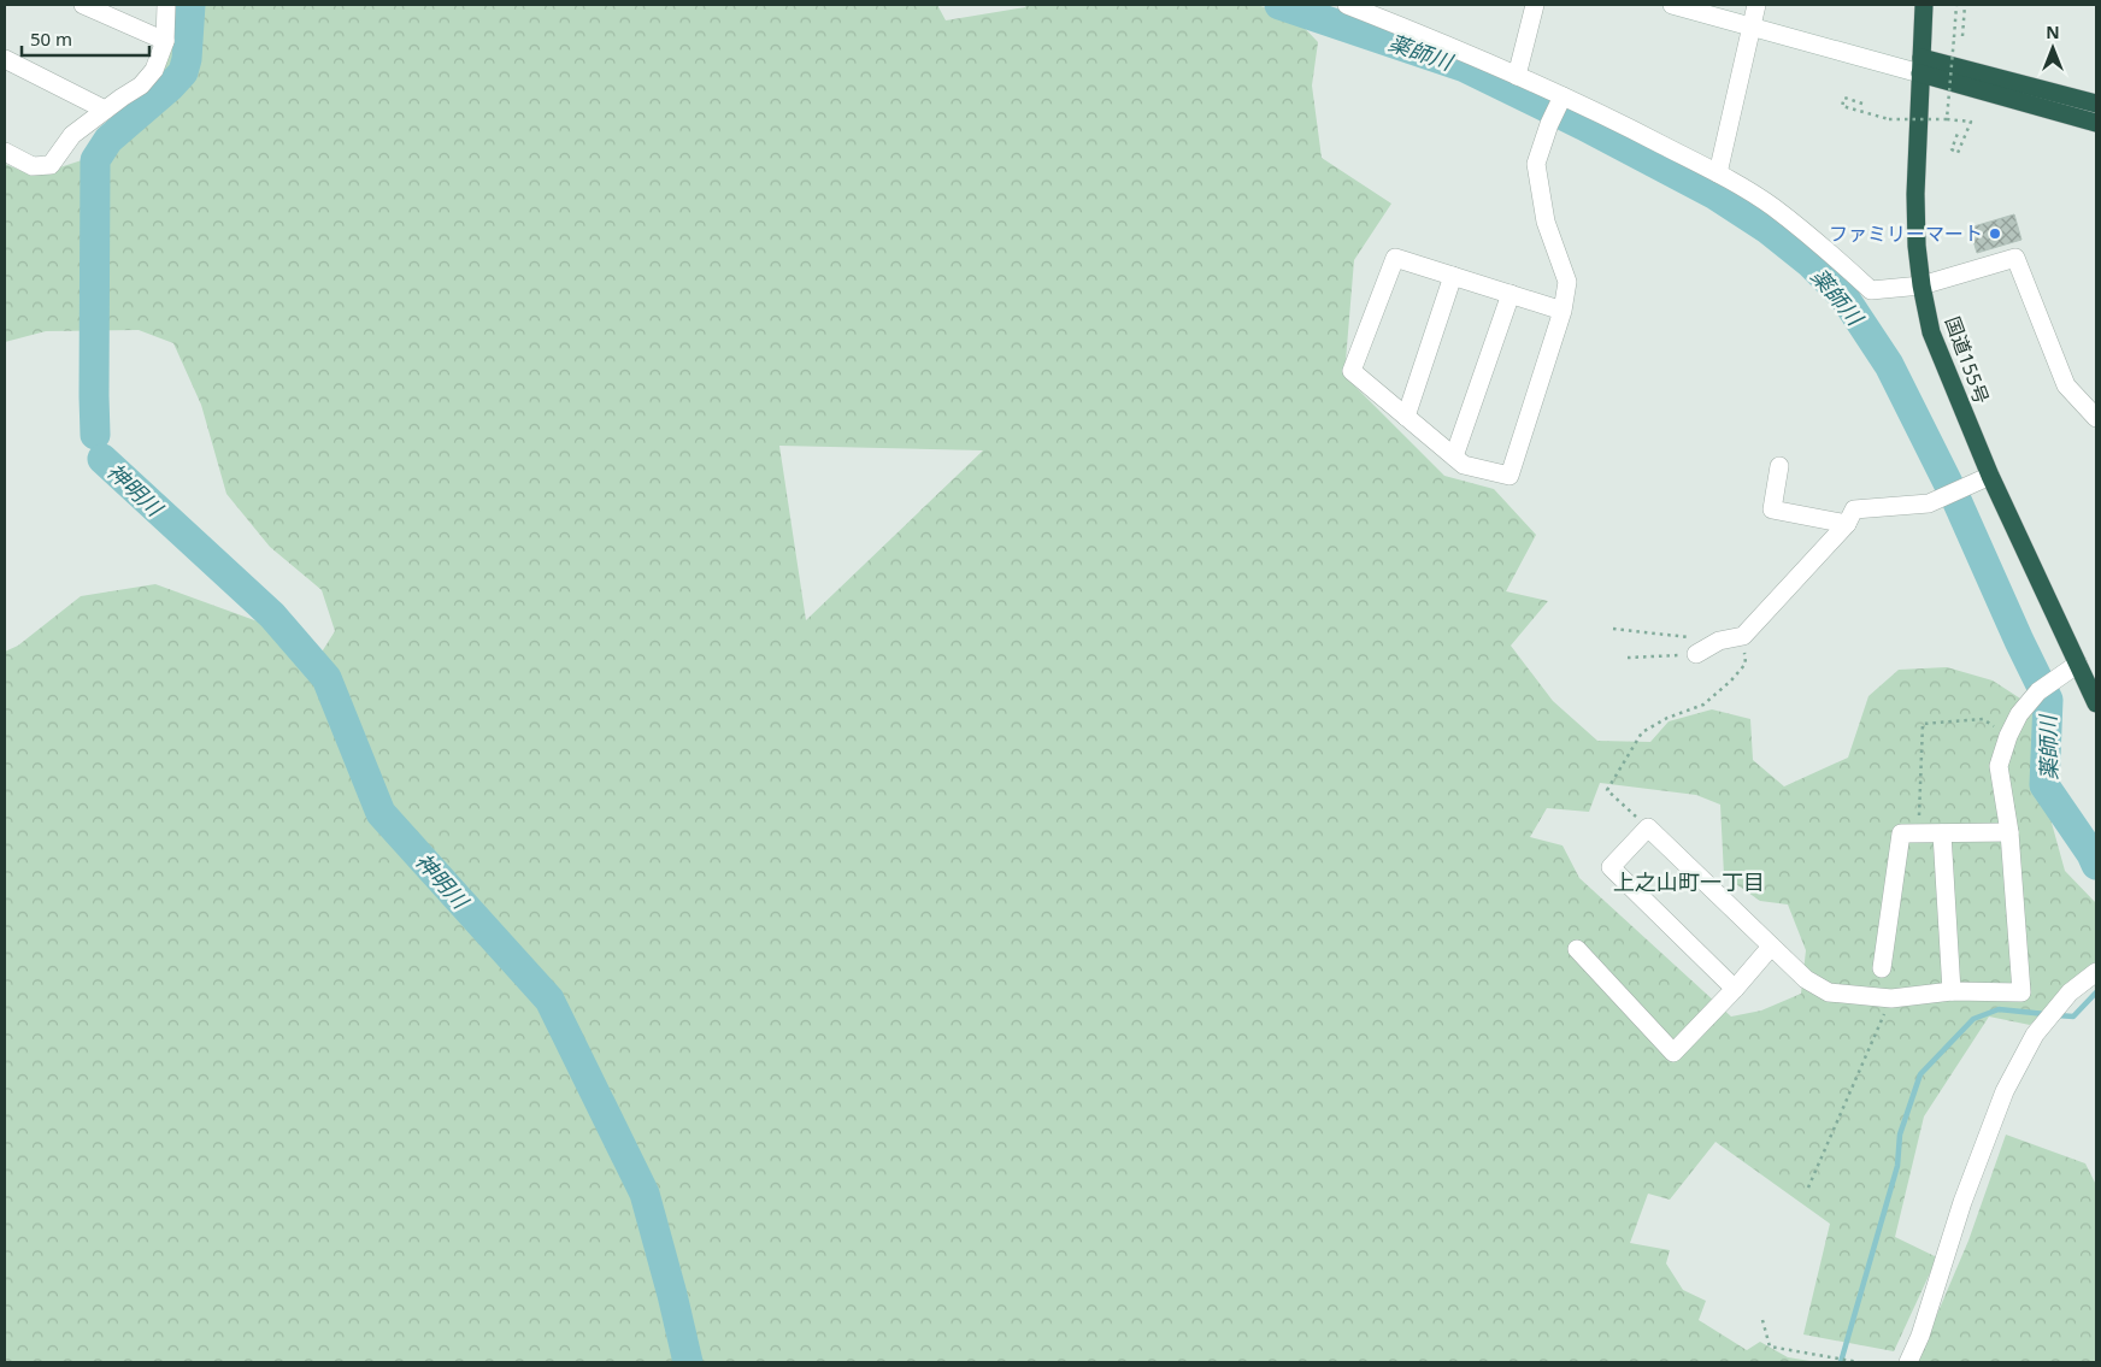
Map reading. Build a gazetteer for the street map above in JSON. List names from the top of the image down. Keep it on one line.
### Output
{"streets":{"highway":["国道155号"]},"districts":["上之山町一丁目"],"water":["薬師川","神明川"],"places":["ファミリーマート"],"scale_bar":"50 m","north":"top"}
